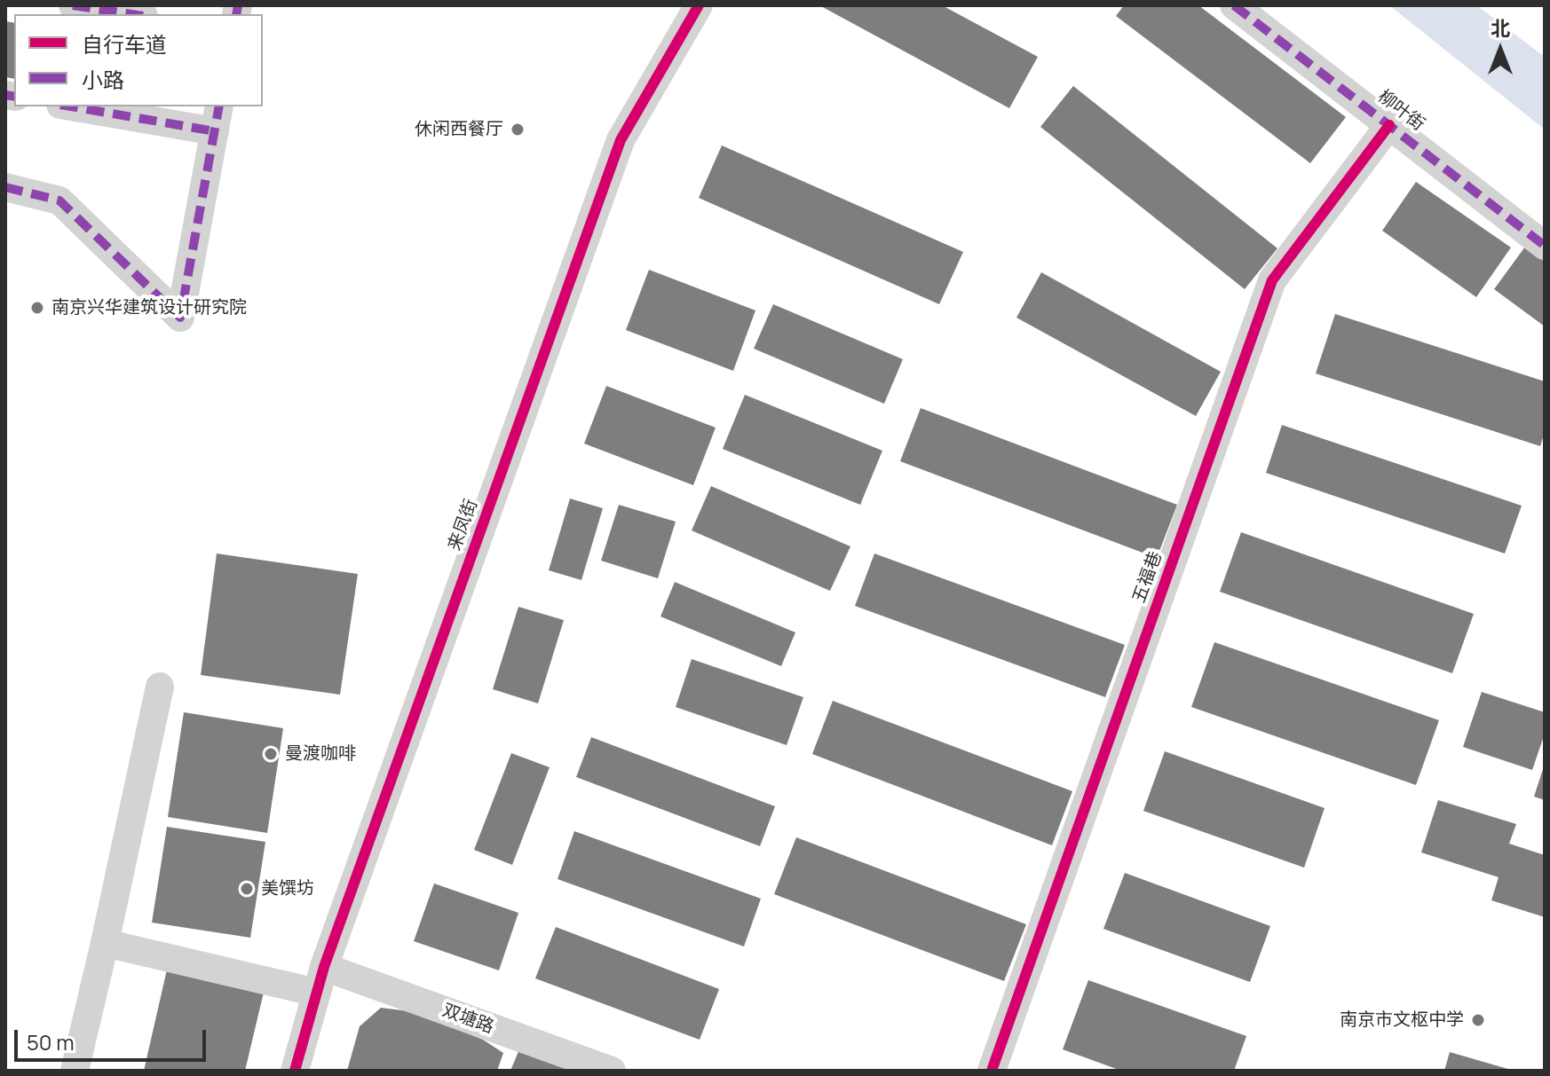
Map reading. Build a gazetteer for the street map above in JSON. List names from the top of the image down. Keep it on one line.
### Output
{"streets":{"street":["柳叶街","来凤街","五福巷","双塘路"]},"crossings":[["柳叶街","五福巷"],["来凤街","双塘路"]],"places":["休闲西餐厅","南京兴华建筑设计研究院","曼渡咖啡","美馔坊","南京市文枢中学"],"legend":["自行车道","小路"],"scale_bar":"50 m","north":"top"}
